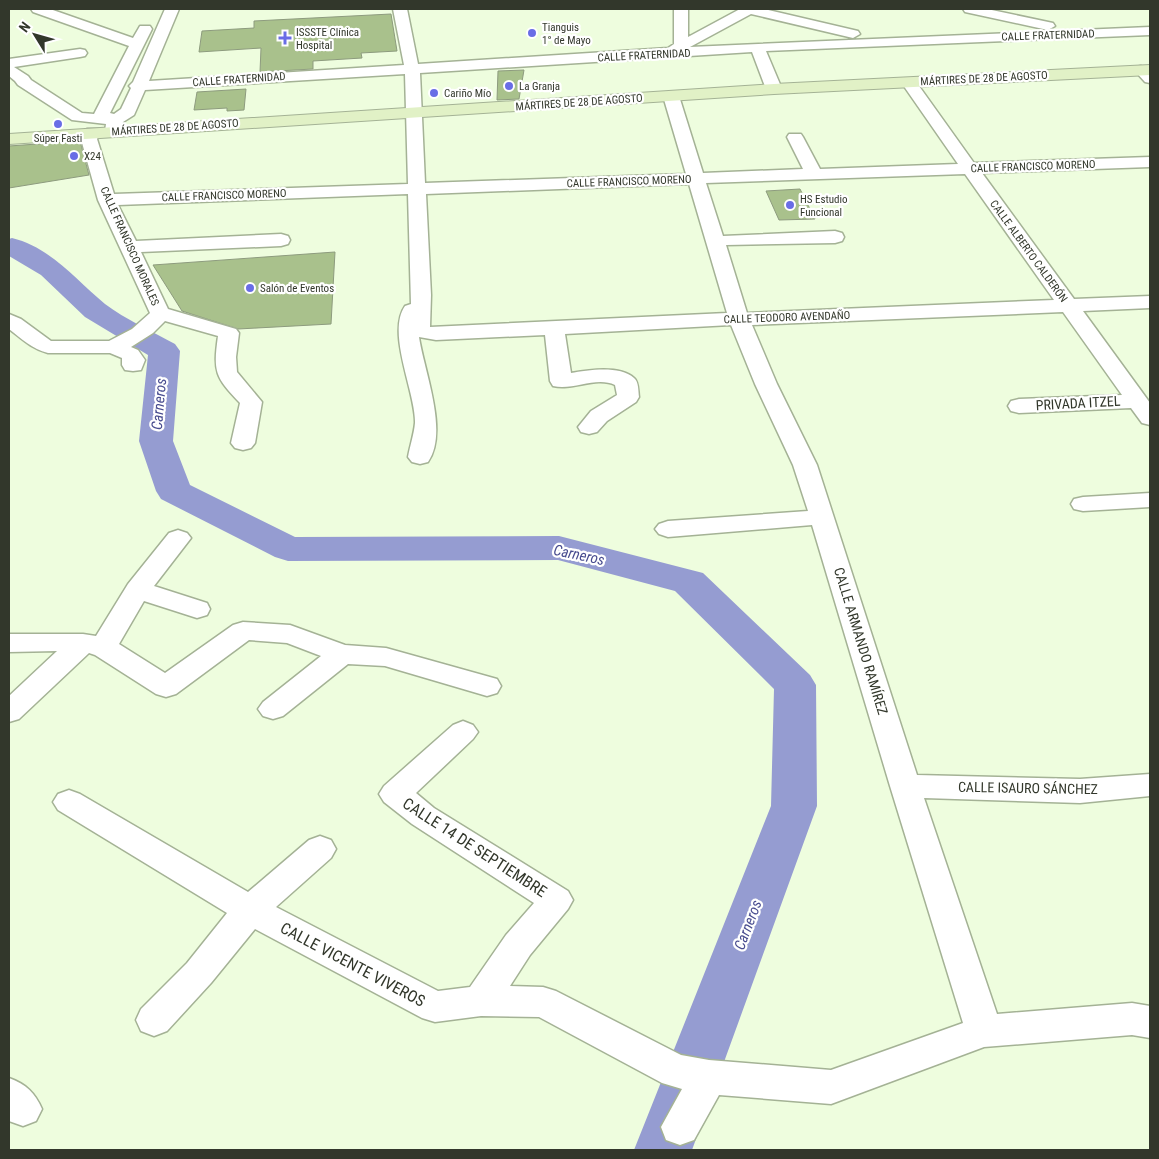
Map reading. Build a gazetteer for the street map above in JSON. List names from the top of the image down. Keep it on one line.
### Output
{"streets":{"main road":["MÁRTIRES DE 28 DE AGOSTO"],"street":["CALLE FRATERNIDAD","CALLE FRANCISCO MORENO","CALLE FRANCISCO MORALES","CALLE ALBERTO CALDERÓN","CALLE TEODORO AVENDAÑO","PRIVADA ITZEL","CALLE ARMANDO RAMÍREZ","CALLE ISAURO SÁNCHEZ","CALLE 14 DE SEPTIEMBRE","CALLE VICENTE VIVEROS"]},"crossings":[["MÁRTIRES DE 28 DE AGOSTO","CALLE FRANCISCO MORALES"],["MÁRTIRES DE 28 DE AGOSTO","CALLE ALBERTO CALDERÓN"],["MÁRTIRES DE 28 DE AGOSTO","CALLE ARMANDO RAMÍREZ"],["CALLE FRANCISCO MORENO","CALLE FRANCISCO MORALES"],["CALLE FRANCISCO MORENO","CALLE ALBERTO CALDERÓN"],["CALLE FRANCISCO MORENO","CALLE ARMANDO RAMÍREZ"],["CALLE ALBERTO CALDERÓN","CALLE TEODORO AVENDAÑO"],["CALLE ALBERTO CALDERÓN","PRIVADA ITZEL"],["CALLE TEODORO AVENDAÑO","CALLE ARMANDO RAMÍREZ"],["CALLE ARMANDO RAMÍREZ","CALLE ISAURO SÁNCHEZ"],["CALLE ARMANDO RAMÍREZ","CALLE VICENTE VIVEROS"],["CALLE 14 DE SEPTIEMBRE","CALLE VICENTE VIVEROS"]],"water":["Carneros"],"places":{"other":["Tianguis 1° de Mayo","La Granja","Cariño Mío","Súper Fasti","X24","HS Estudio Funcional","Salón de Eventos"],"health":["ISSSTE Clínica Hospital"]},"north":"top left"}
